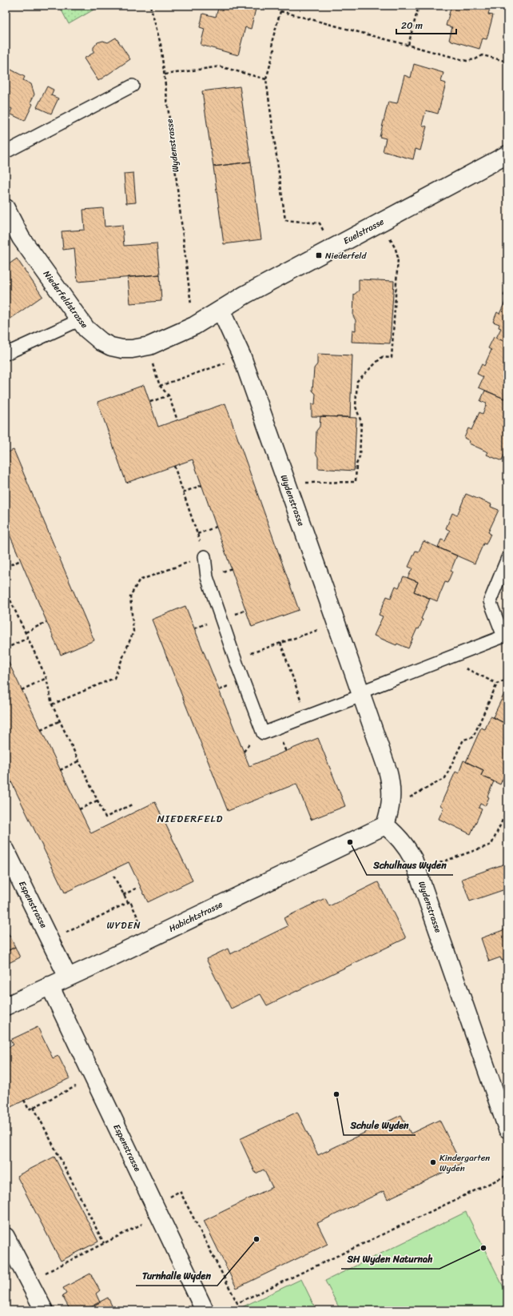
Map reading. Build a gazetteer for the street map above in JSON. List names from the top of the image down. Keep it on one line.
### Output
{"streets":{"street":["Wydenstrasse","Euelstrasse","Niederfeldstrasse","Espenstrasse","Habichtstrasse"]},"crossings":[["Wydenstrasse","Euelstrasse"],["Wydenstrasse","Niederfeldstrasse"],["Wydenstrasse","Habichtstrasse"],["Euelstrasse","Niederfeldstrasse"],["Espenstrasse","Habichtstrasse"]],"districts":["NIEDERFELD","WYDEN"],"places":{"transit":["Niederfeld"],"other":["Schulhaus Wyden","Schule Wyden","Kindergarten Wyden","Turnhalle Wyden","SH Wyden Naturnah"]},"scale_bar":"20 m"}
